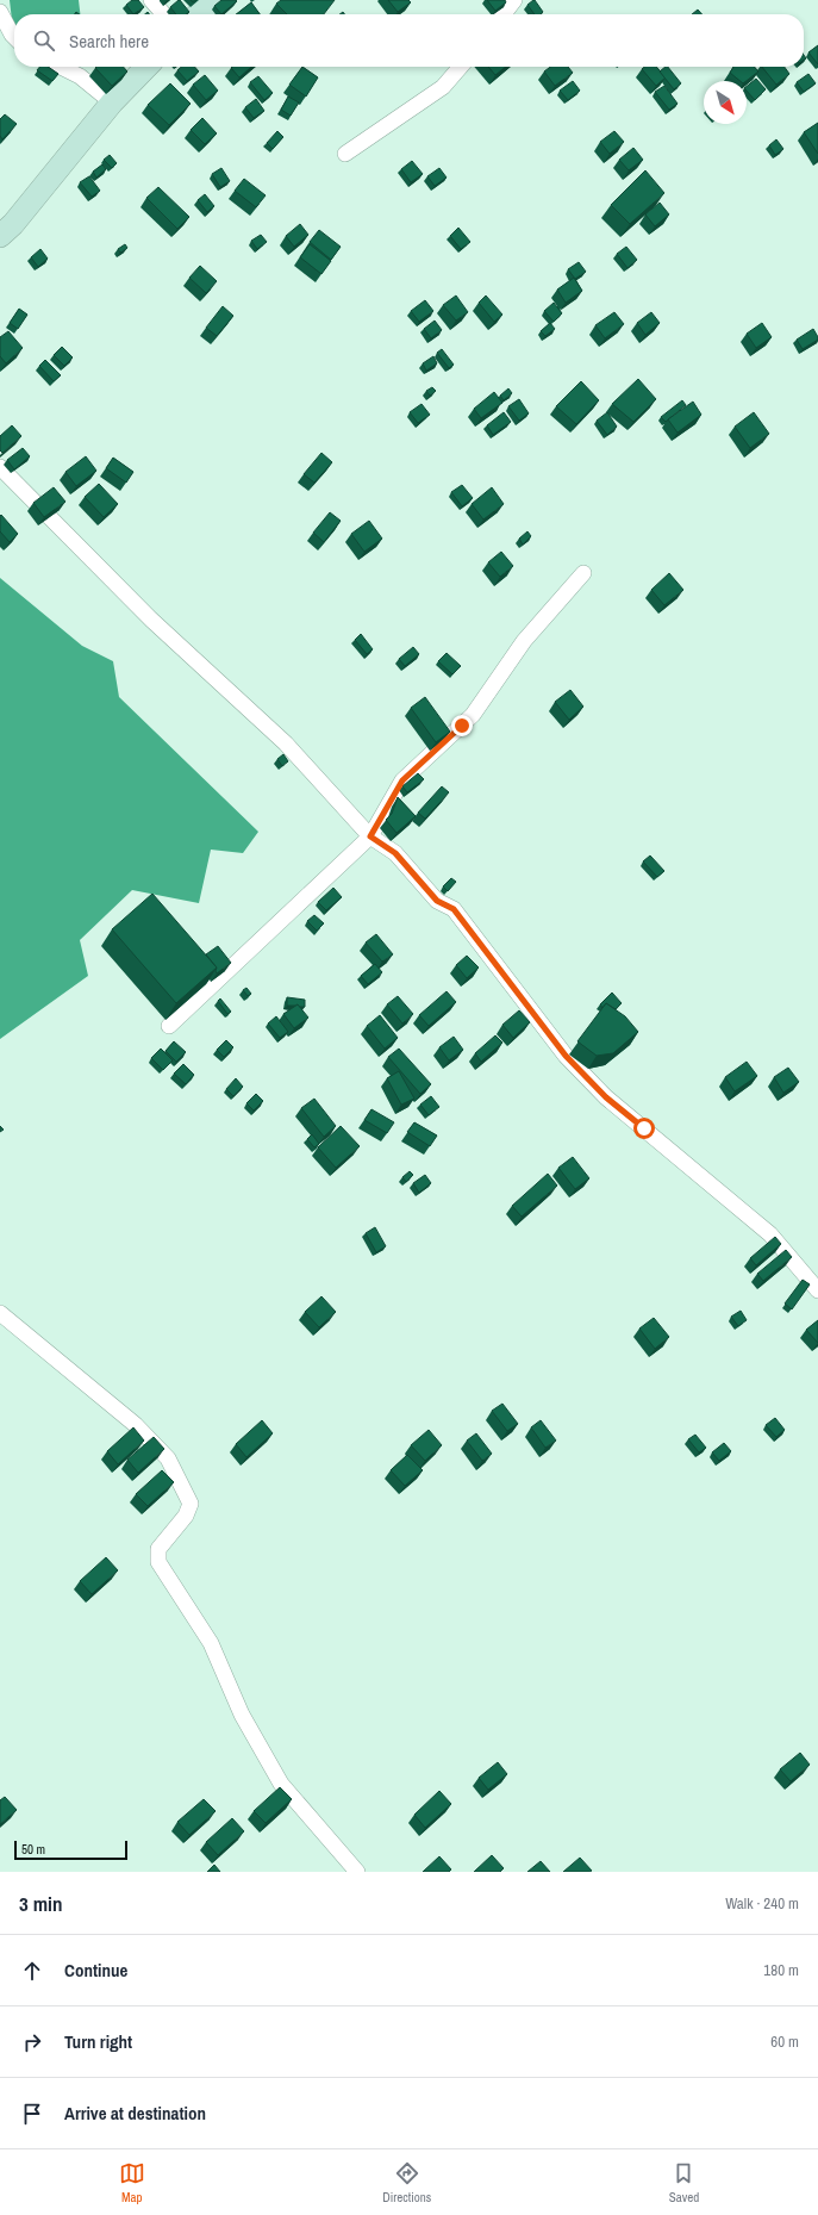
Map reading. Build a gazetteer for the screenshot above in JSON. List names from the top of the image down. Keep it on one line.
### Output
{"scale_bar":"50 m","north":"bottom right","page":{"search":"Search here","scale":"50 m","heading":["3 min","Walk · 240 m"],"list":[["Continue","180 m"],["Turn right","60 m"],"Arrive at destination"],"nav":["Map","Directions","Saved"]}}
